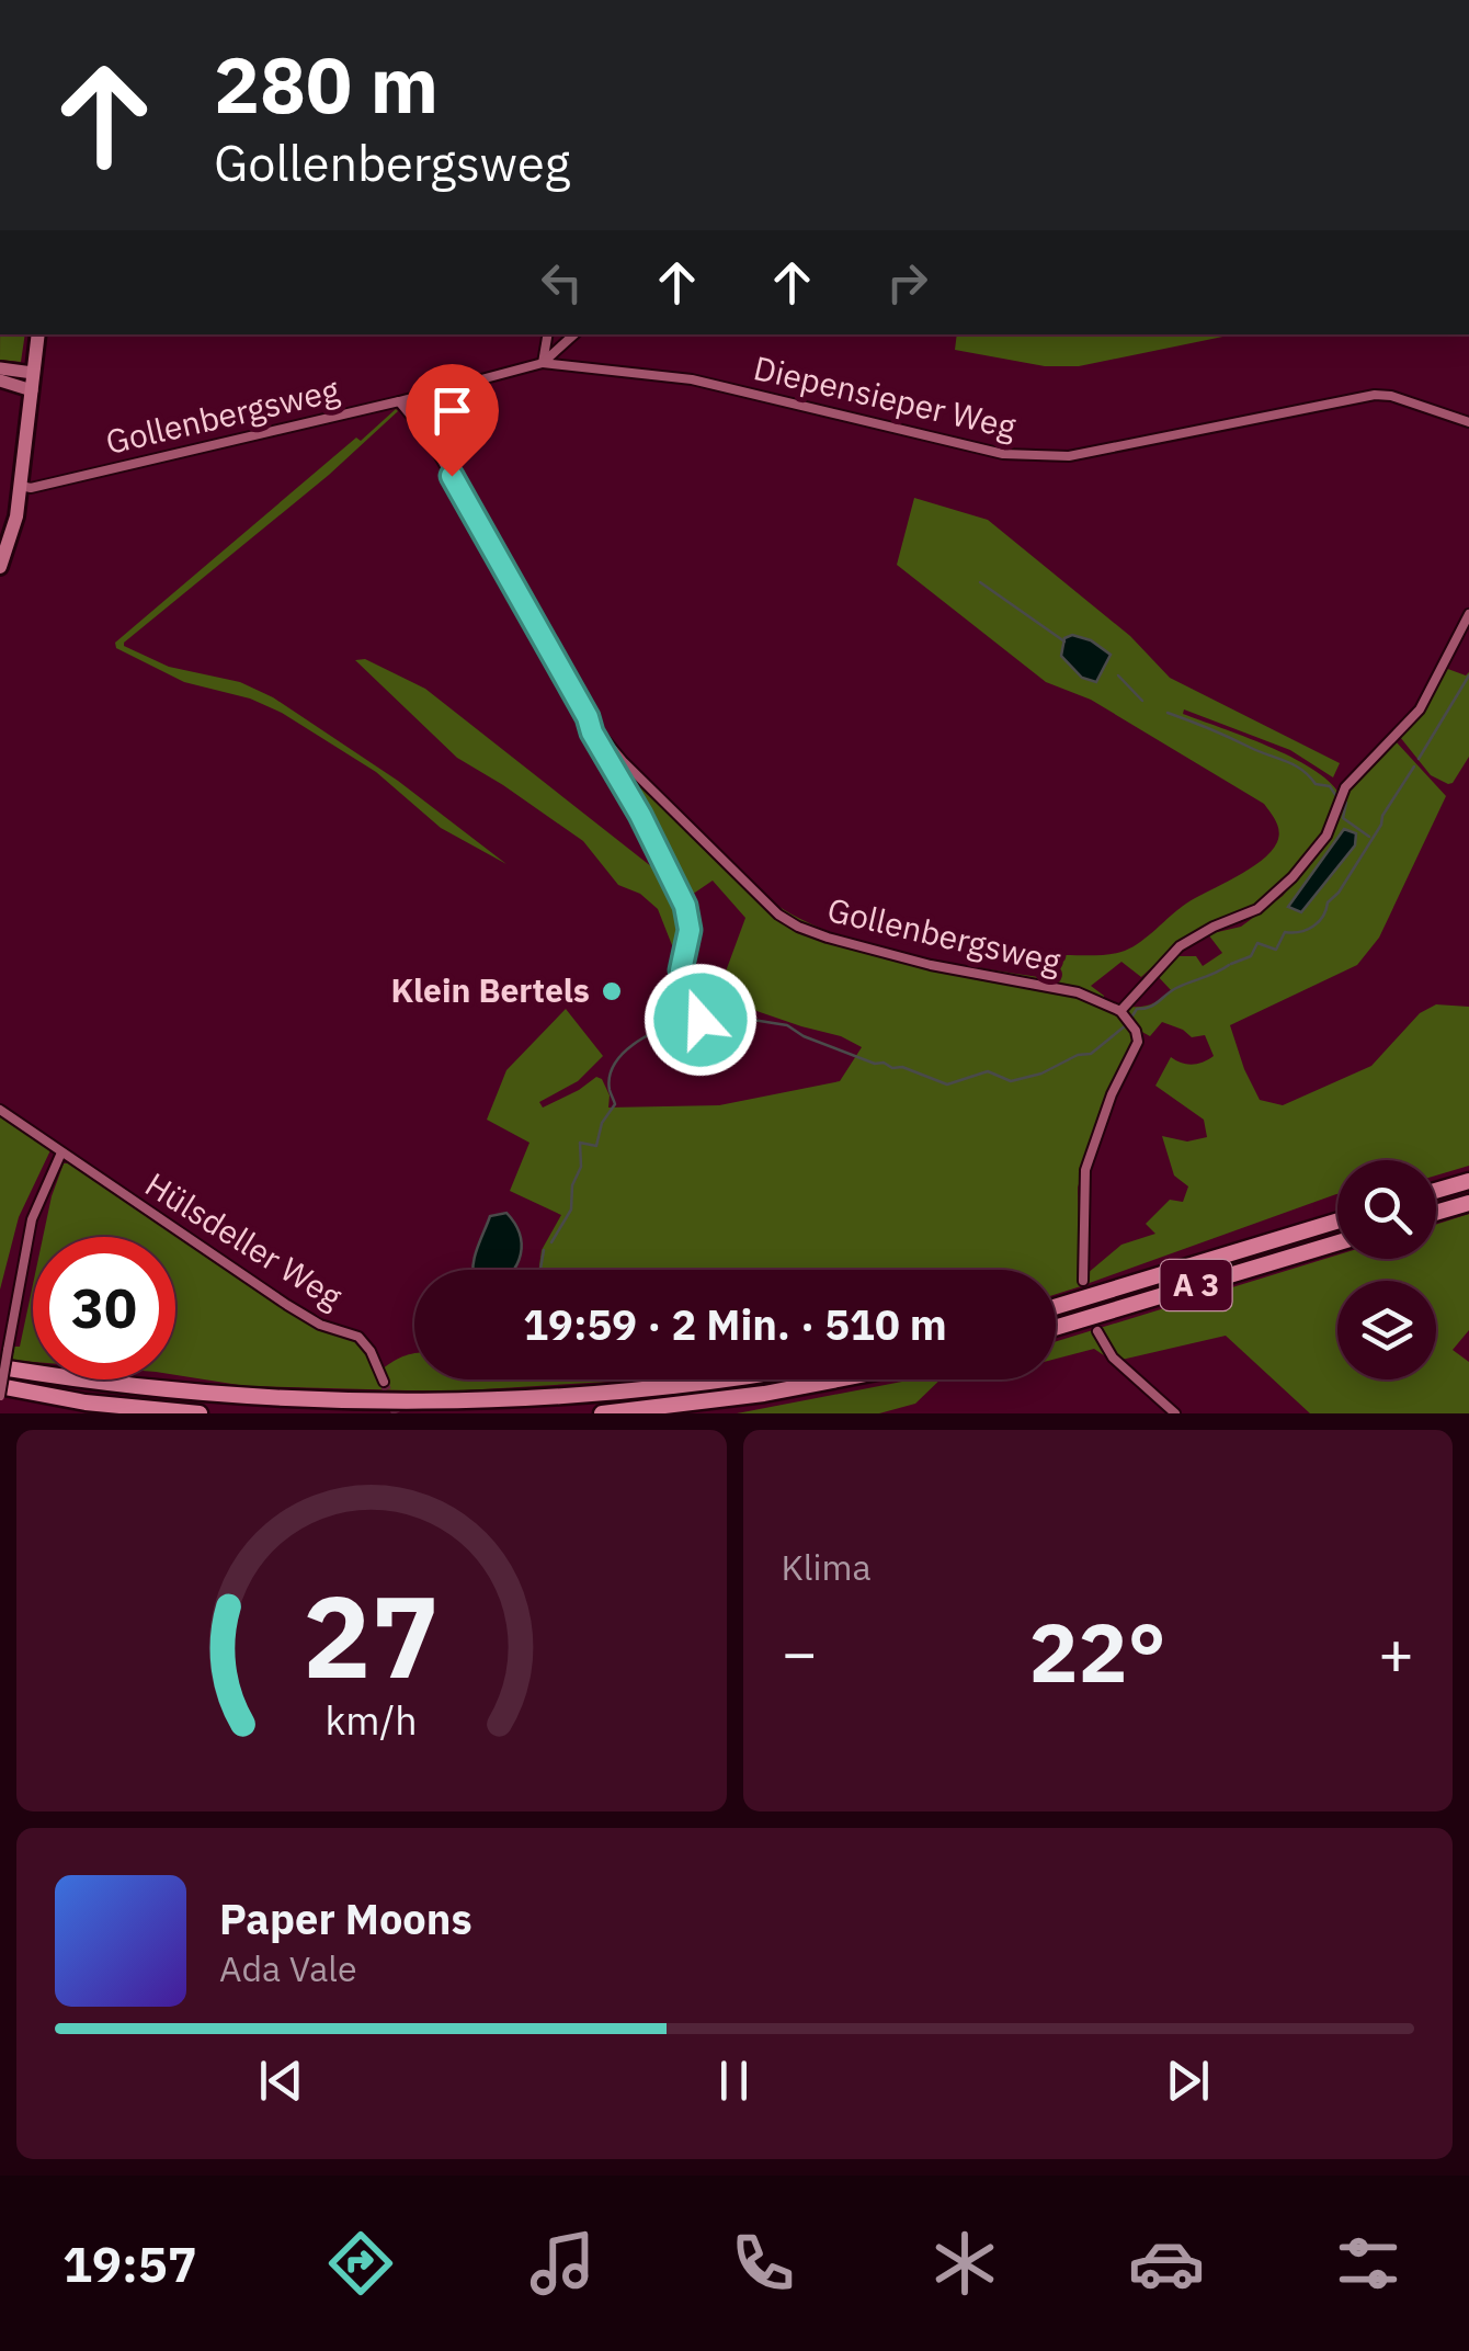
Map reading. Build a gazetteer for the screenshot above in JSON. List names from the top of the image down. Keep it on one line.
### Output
{"streets":{"highway":["A 3"],"street":["Diepensieper Weg","Gollenbergsweg","Hülsdeller Weg"]},"places":["Klein Bertels"],"page":{"turn":["280 m","Gollenbergsweg"],"limit":"30","trip":"19:59 · 2 Min. · 510 m","tile":"Klima","heat":["−","22°","+"],"song":["Paper Moons","Ada Vale"],"tabs":"19:57","gauge":["27","km/h"]}}
